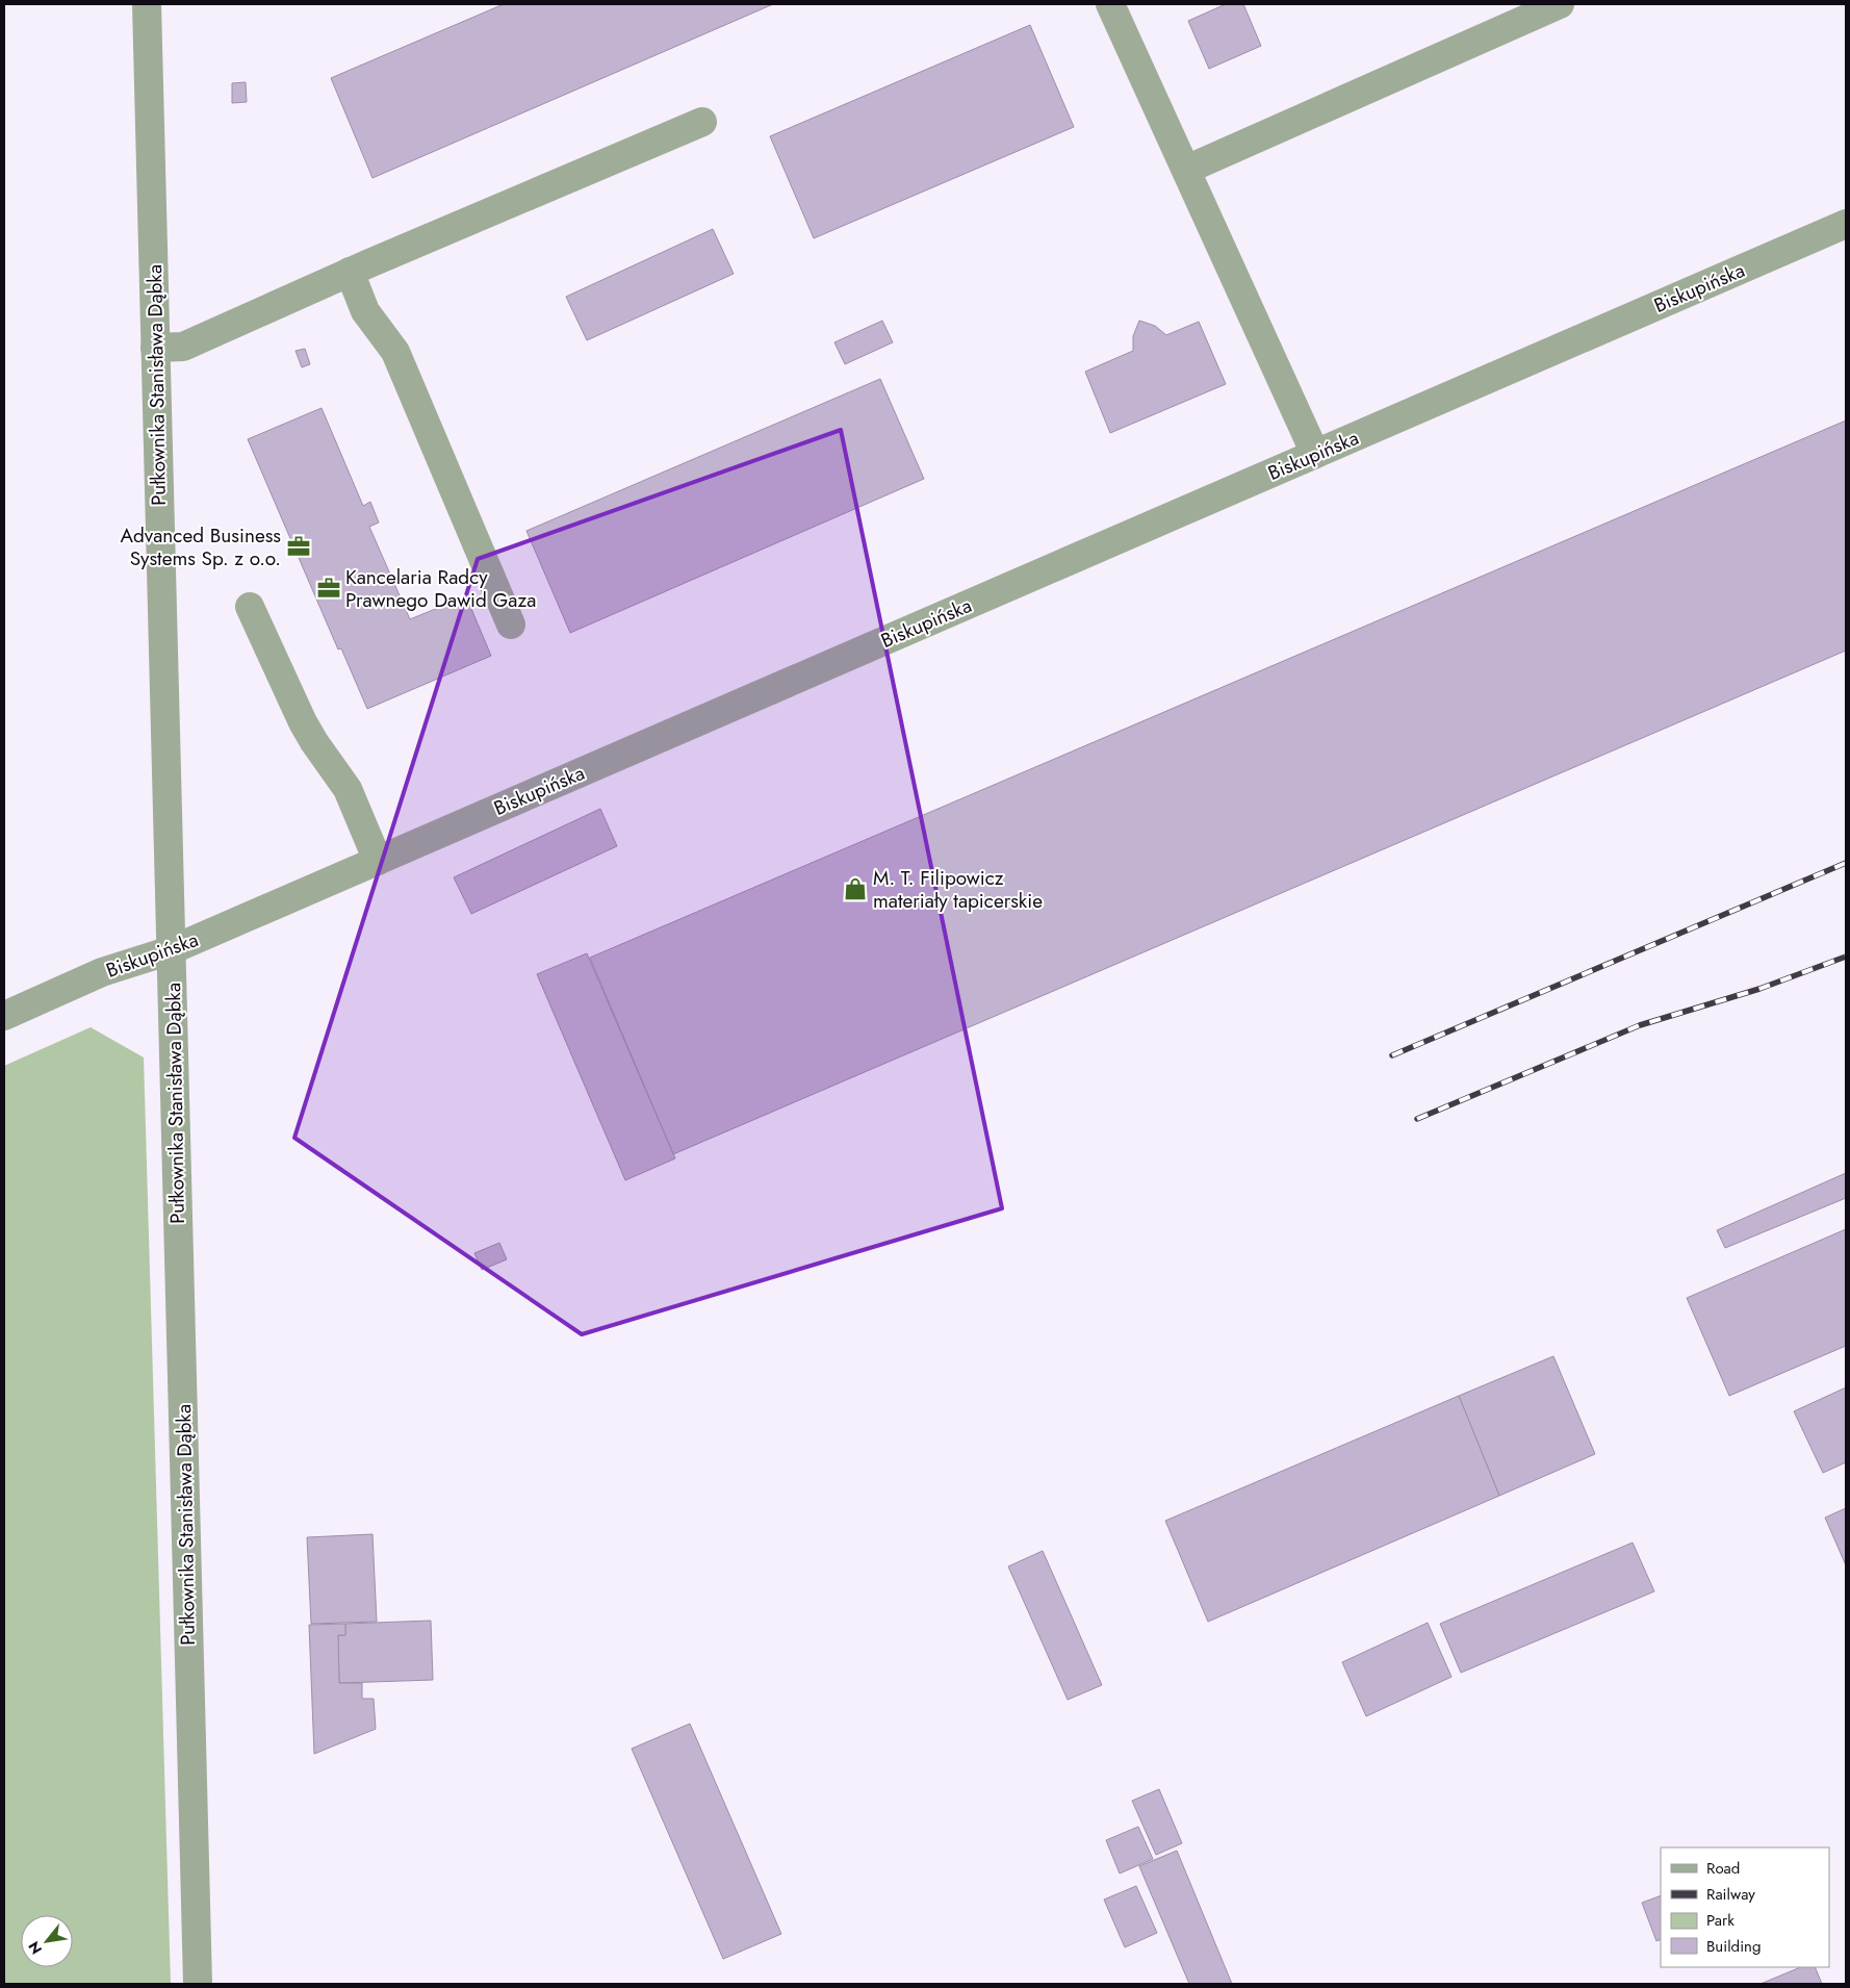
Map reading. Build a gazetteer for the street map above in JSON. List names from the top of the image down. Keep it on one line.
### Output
{"streets":{"street":["Biskupińska","Pułkownika Stanisława Dąbka"]},"crossings":[["Biskupińska","Pułkownika Stanisława Dąbka"]],"places":{"office":["Advanced Business Systems Sp. z o.o.","Kancelaria Radcy Prawnego Dawid Gaza"],"shop":["M. T. Filipowicz materiały tapicerskie"]},"legend":["Road","Railway","Park","Building"],"north":"bottom left"}
